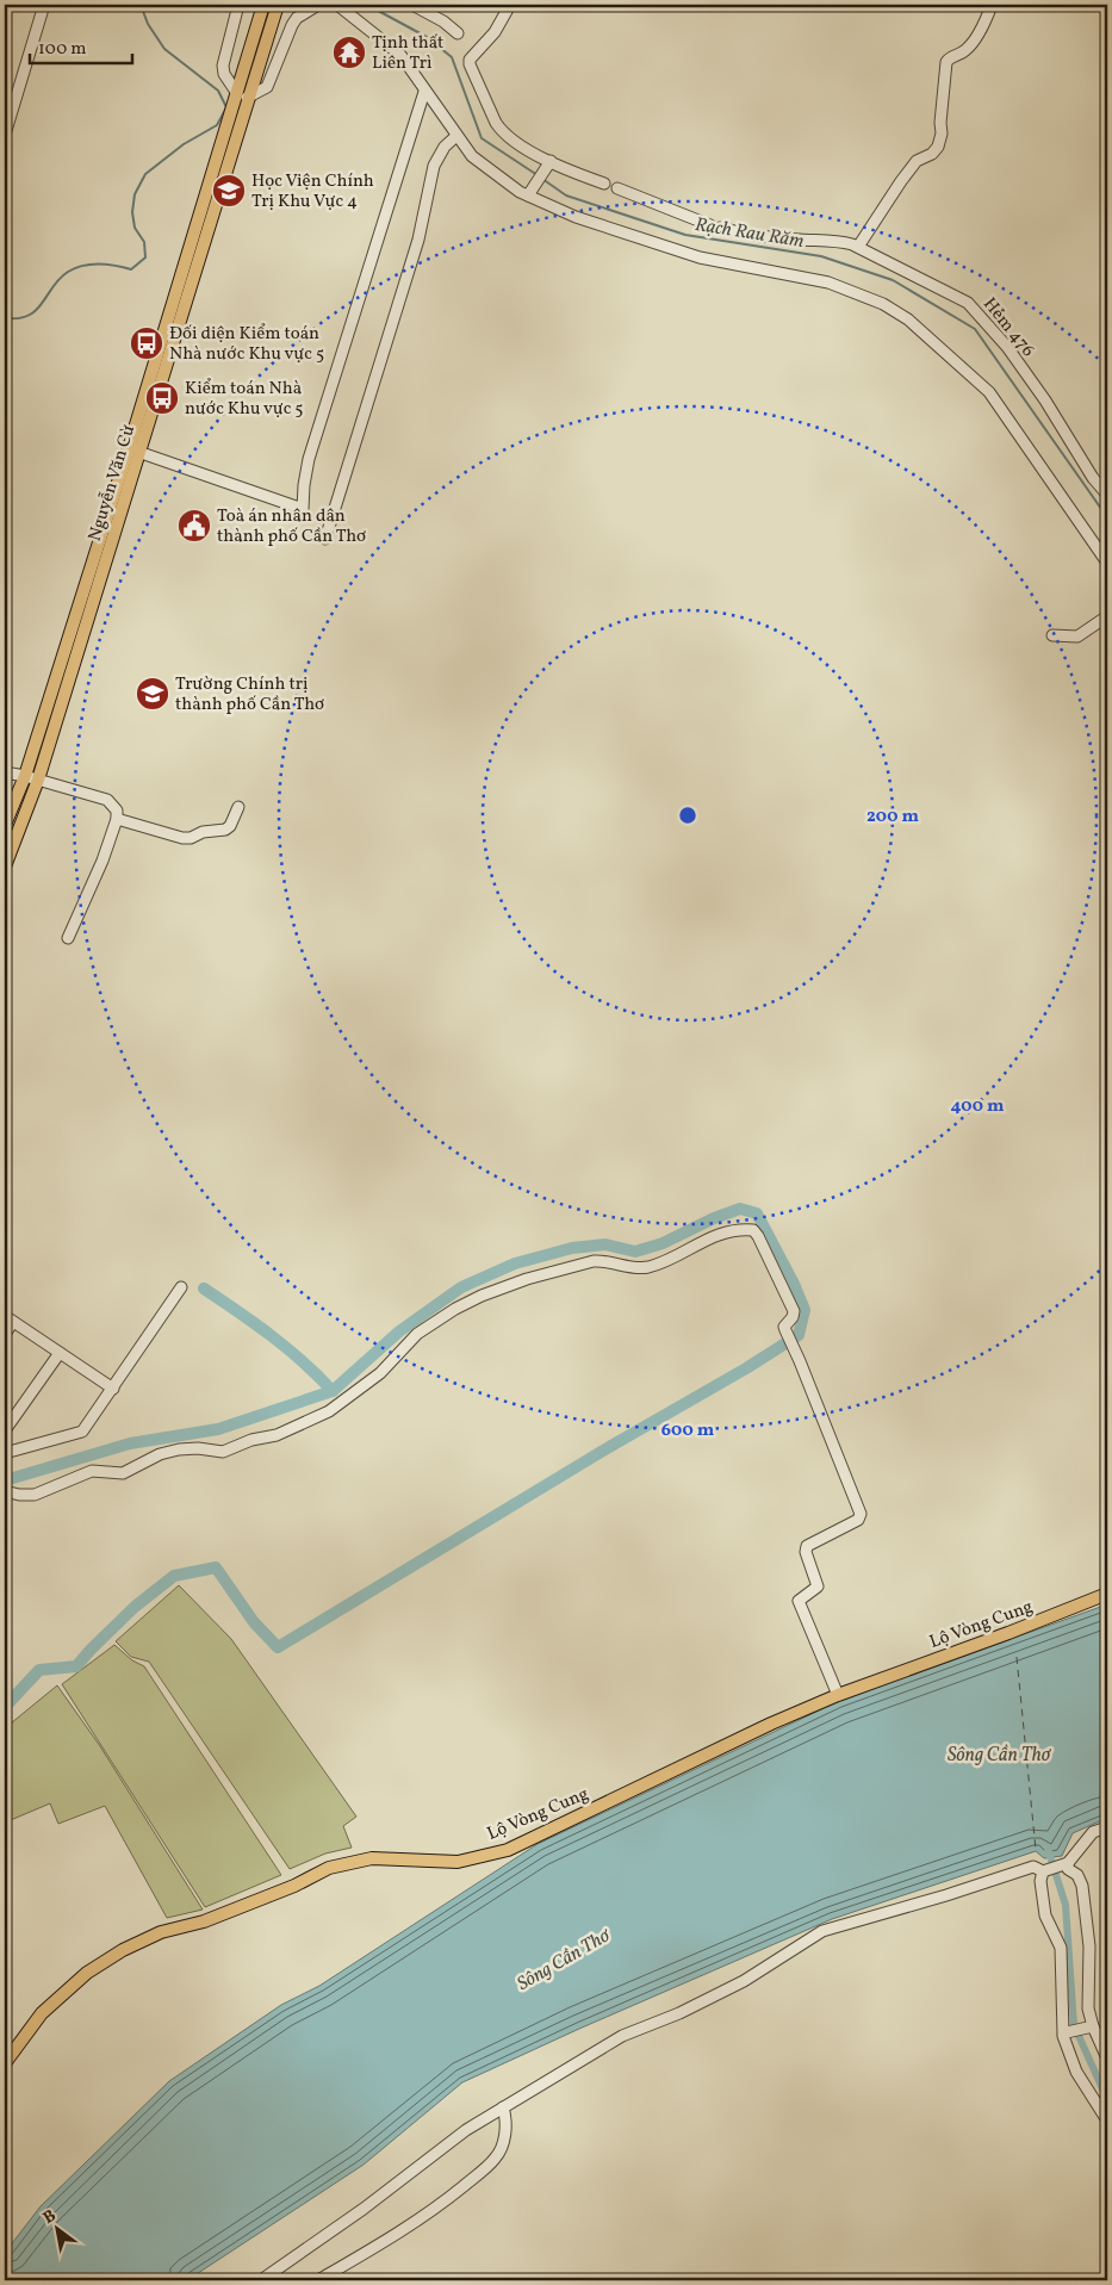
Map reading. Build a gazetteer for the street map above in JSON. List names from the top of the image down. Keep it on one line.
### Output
{"streets":{"main road":["Nguyễn Văn Cừ","Lộ Vòng Cung"],"street":["Hẻm 476"]},"water":["Rạch Rau Răm","Sông Cần Thơ"],"places":{"temple":["Tịnh thất Liên Trì"],"school or university":["Học Viện Chính Trị Khu Vực 4","Trường Chính trị thành phố Cần Thơ"],"bus stop":["Đối diện Kiểm toán Nhà nước Khu vực 5","Kiểm toán Nhà nước Khu vực 5"],"public building":["Toà án nhân dân thành phố Cần Thơ"]},"scale_bar":"100 m","north":"top left","rings":["200 m","400 m","600 m"]}
